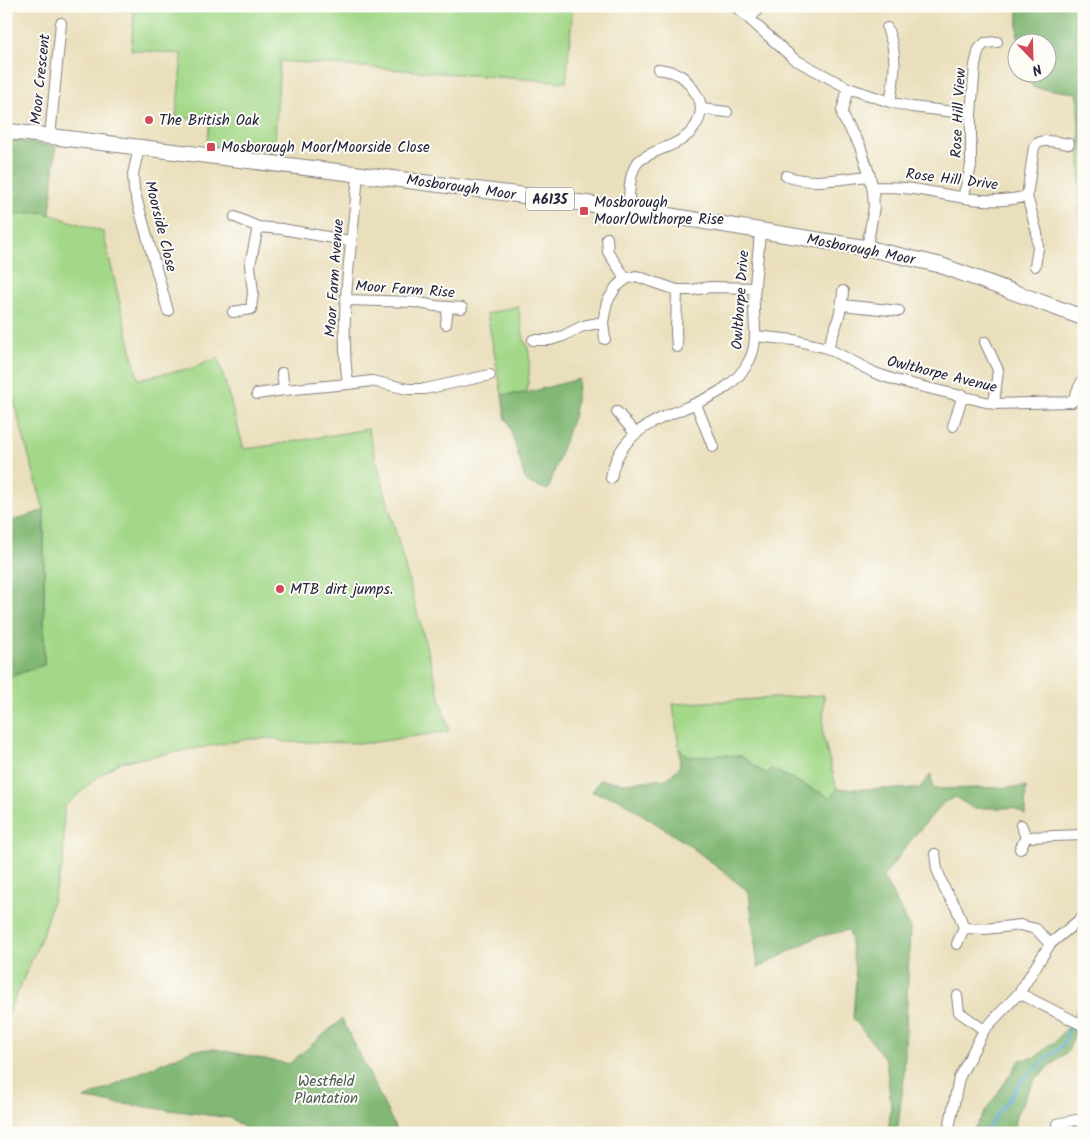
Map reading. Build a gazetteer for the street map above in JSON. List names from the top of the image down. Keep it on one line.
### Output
{"streets":{"main road":["Mosborough Moor","A6135"],"street":["Moor Crescent","Rose Hill View","Rose Hill Drive","Moorside Close","Moor Farm Avenue","Moor Farm Rise","Owlthorpe Drive","Owlthorpe Avenue"]},"crossings":[["Moor Crescent","Mosborough Moor"],["Rose Hill View","Rose Hill Drive"],["Mosborough Moor","Moorside Close"],["Mosborough Moor","Moor Farm Avenue"],["Mosborough Moor","Owlthorpe Drive"],["Moor Farm Avenue","Moor Farm Rise"],["Owlthorpe Drive","Owlthorpe Avenue"]],"parks":["Westfield Plantation"],"places":{"other":["The British Oak","MTB dirt jumps."],"transit":["Mosborough Moor/Moorside Close","Mosborough Moor/Owlthorpe Rise"]},"north":"bottom right"}
